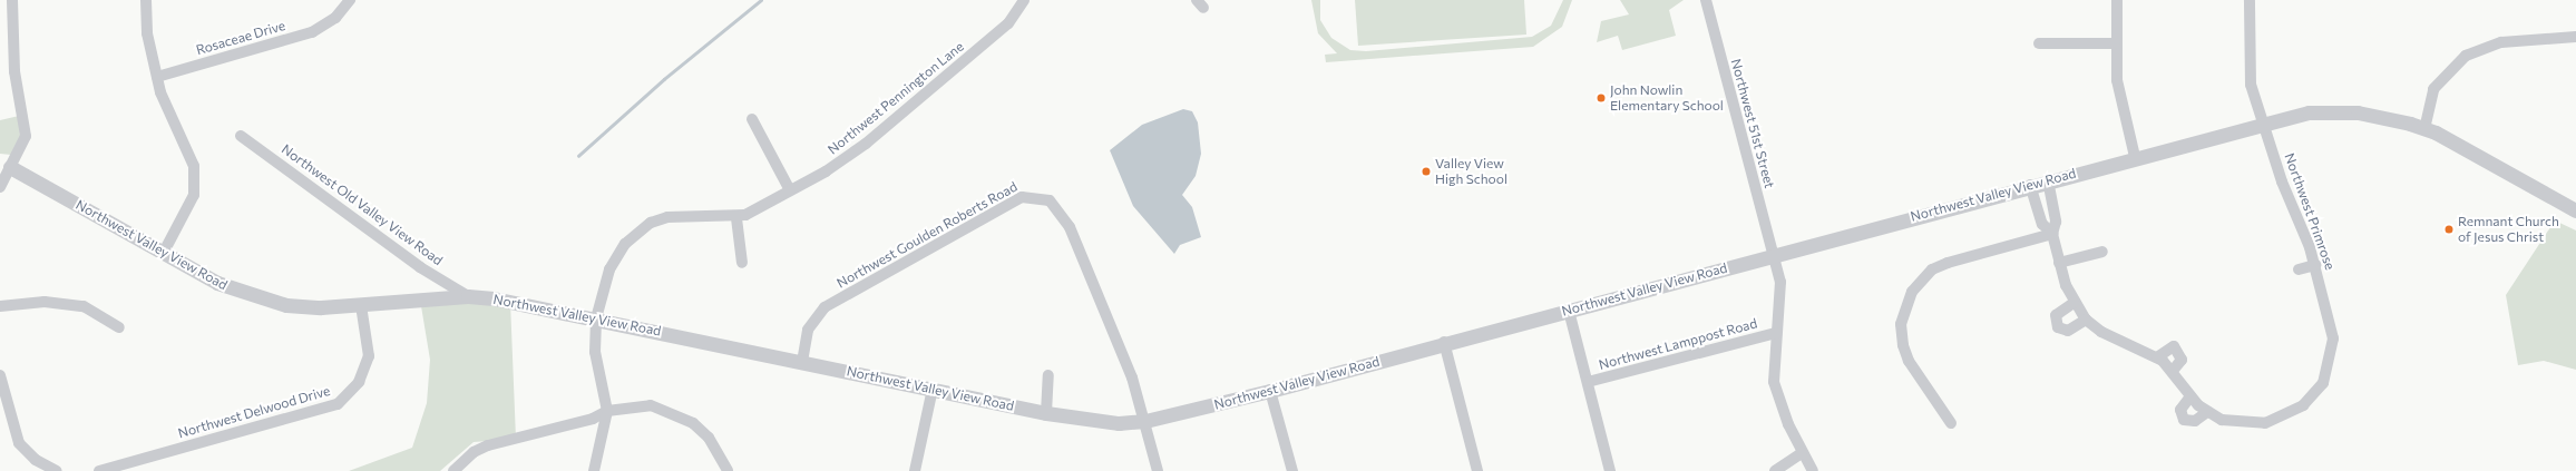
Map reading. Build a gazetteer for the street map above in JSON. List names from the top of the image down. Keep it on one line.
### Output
{"streets":{"street":["Rosaceae Drive","Northwest Pennington Lane","Northwest 51st Street","Northwest Valley View Road","Northwest Old Valley View Road","Northwest Primrose","Northwest Goulden Roberts Road","Northwest Lamppost Road","Northwest Delwood Drive"]},"crossings":[["Northwest 51st Street","Northwest Valley View Road"],["Northwest 51st Street","Northwest Lamppost Road"],["Northwest Valley View Road","Northwest Old Valley View Road"],["Northwest Valley View Road","Northwest Primrose"],["Northwest Valley View Road","Northwest Goulden Roberts Road"],["Northwest Valley View Road","Northwest Delwood Drive"]],"places":["John Nowlin Elementary School","Valley View High School","Remnant Church of Jesus Christ"]}
